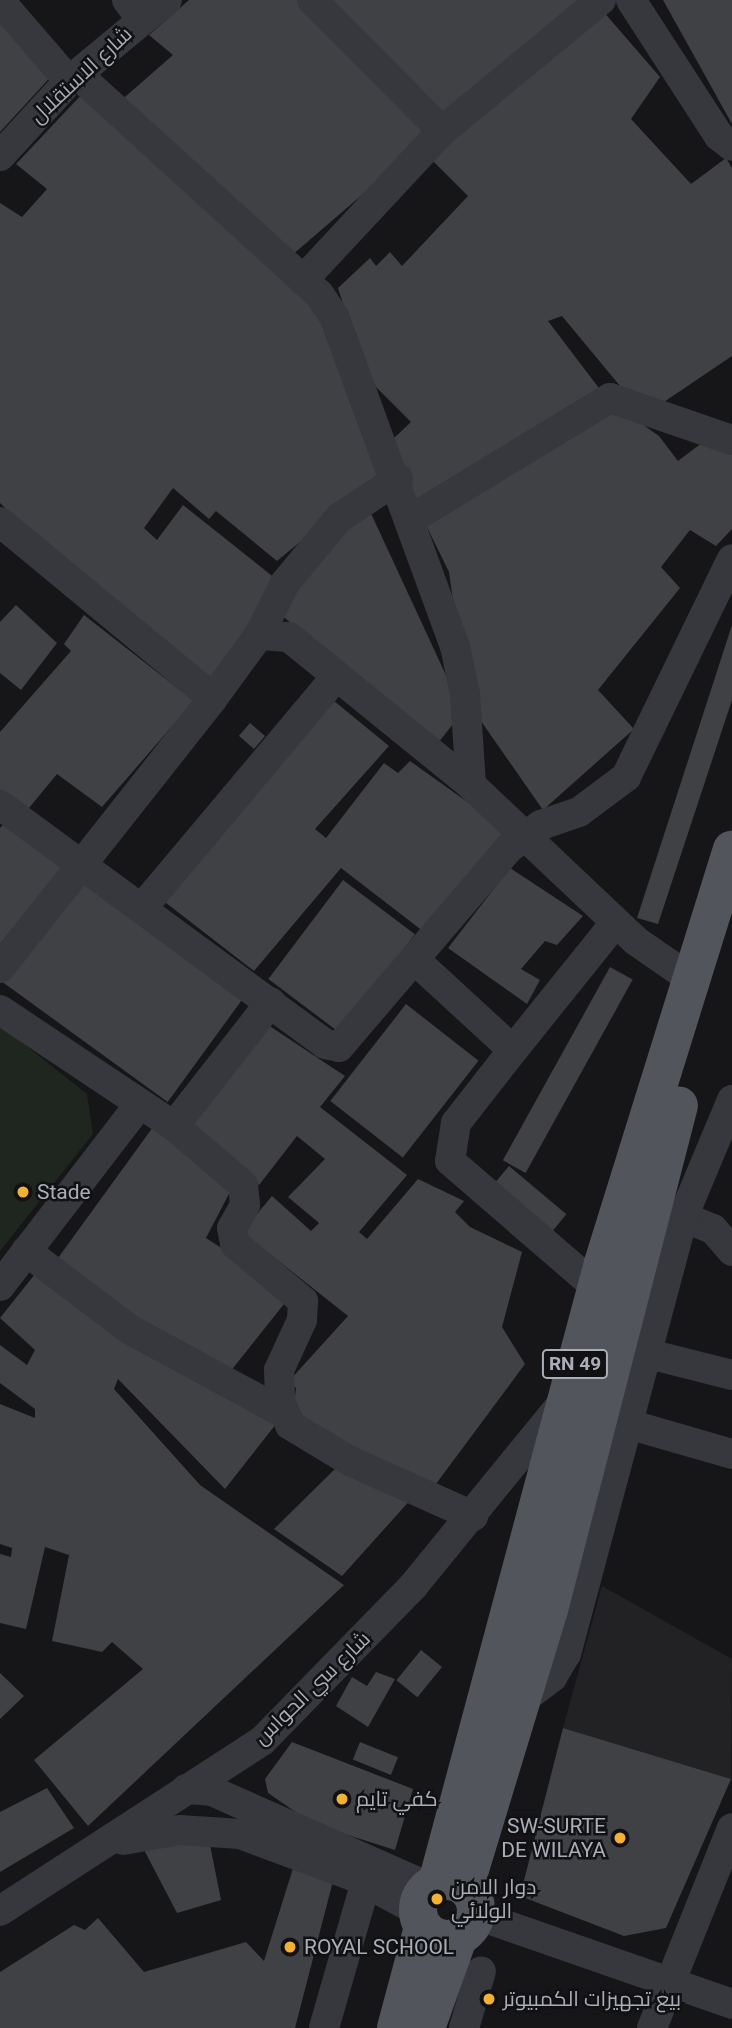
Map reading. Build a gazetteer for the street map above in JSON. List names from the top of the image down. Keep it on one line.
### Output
{"streets":{"main road":["RN 49"],"street":["شارع الاستقلال","شارع سي الحواس"]},"crossings":[["RN 49","شارع سي الحواس"]],"places":["Stade","كفي تايم","SW-SURTE DE WILAYA","دوار الامن الولائي","ROYAL SCHOOL","بيع تجهيزات الكمبيوتر"]}
